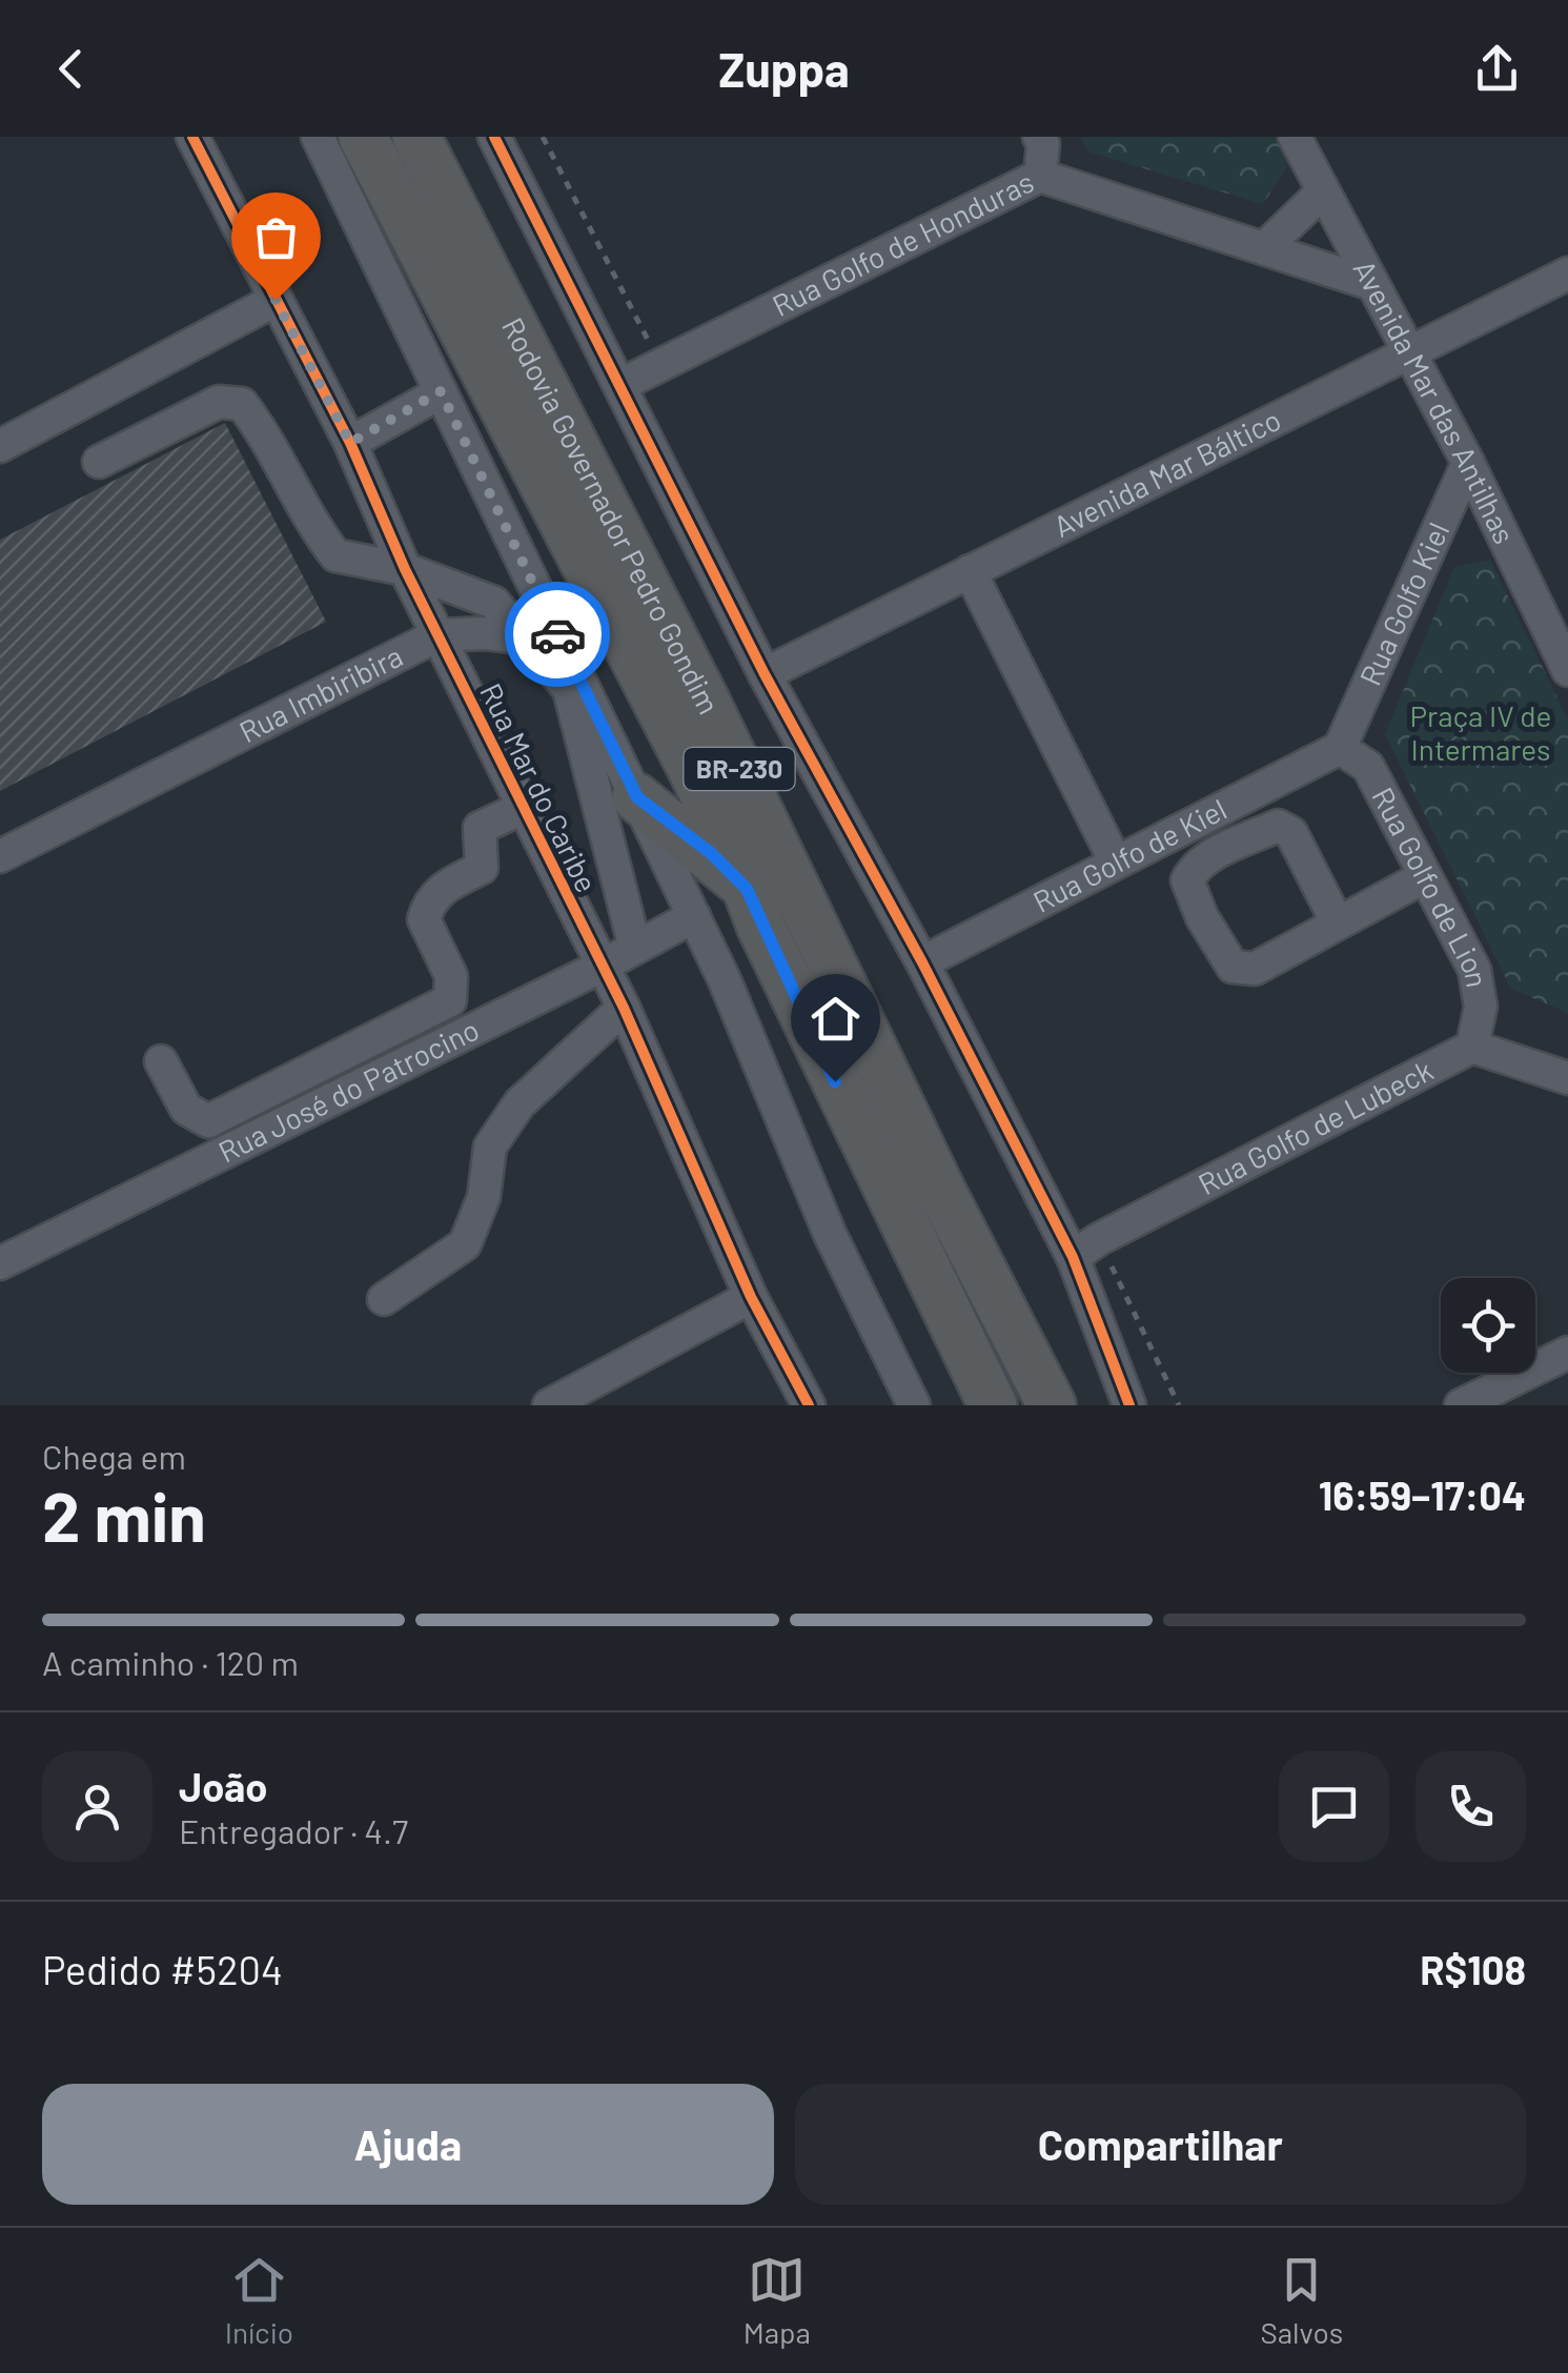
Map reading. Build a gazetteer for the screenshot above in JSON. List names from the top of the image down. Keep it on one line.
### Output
{"streets":{"highway":["Rodovia Governador Pedro Gondim","BR-230"],"street":["Rua Golfo de Honduras","Avenida Mar das Antilhas","Avenida Mar Báltico","Rua Golfo Kiel","Rua Imbiribira","Rua Mar do Caribe","Rua Golfo de Kiel","Rua Golfo de Lion","Rua José do Patrocino","Rua Golfo de Lubeck"]},"crossings":[["Rua Golfo de Honduras","Avenida Mar das Antilhas"],["Avenida Mar das Antilhas","Avenida Mar Báltico"],["Avenida Mar das Antilhas","Rua Golfo Kiel"],["Rua Golfo Kiel","Rua Golfo de Kiel"],["Rua Golfo Kiel","Rua Golfo de Lion"],["Rua Imbiribira","Rua Mar do Caribe"],["Rua Mar do Caribe","Rua José do Patrocino"],["Rua Golfo de Kiel","Rua Golfo de Lion"],["Rua Golfo de Lion","Rua Golfo de Lubeck"]],"parks":["Praça IV de Intermares"],"page":{"header":"Zuppa","heading":["2 min","Chega em","16:59–17:04"],"panel":["João","Entregador · 4.7","Pedido #5204","R$108"],"bar":"A caminho · 120 m","buttons":["Ajuda","Compartilhar"],"tabs":["Início","Mapa","Salvos"]}}
